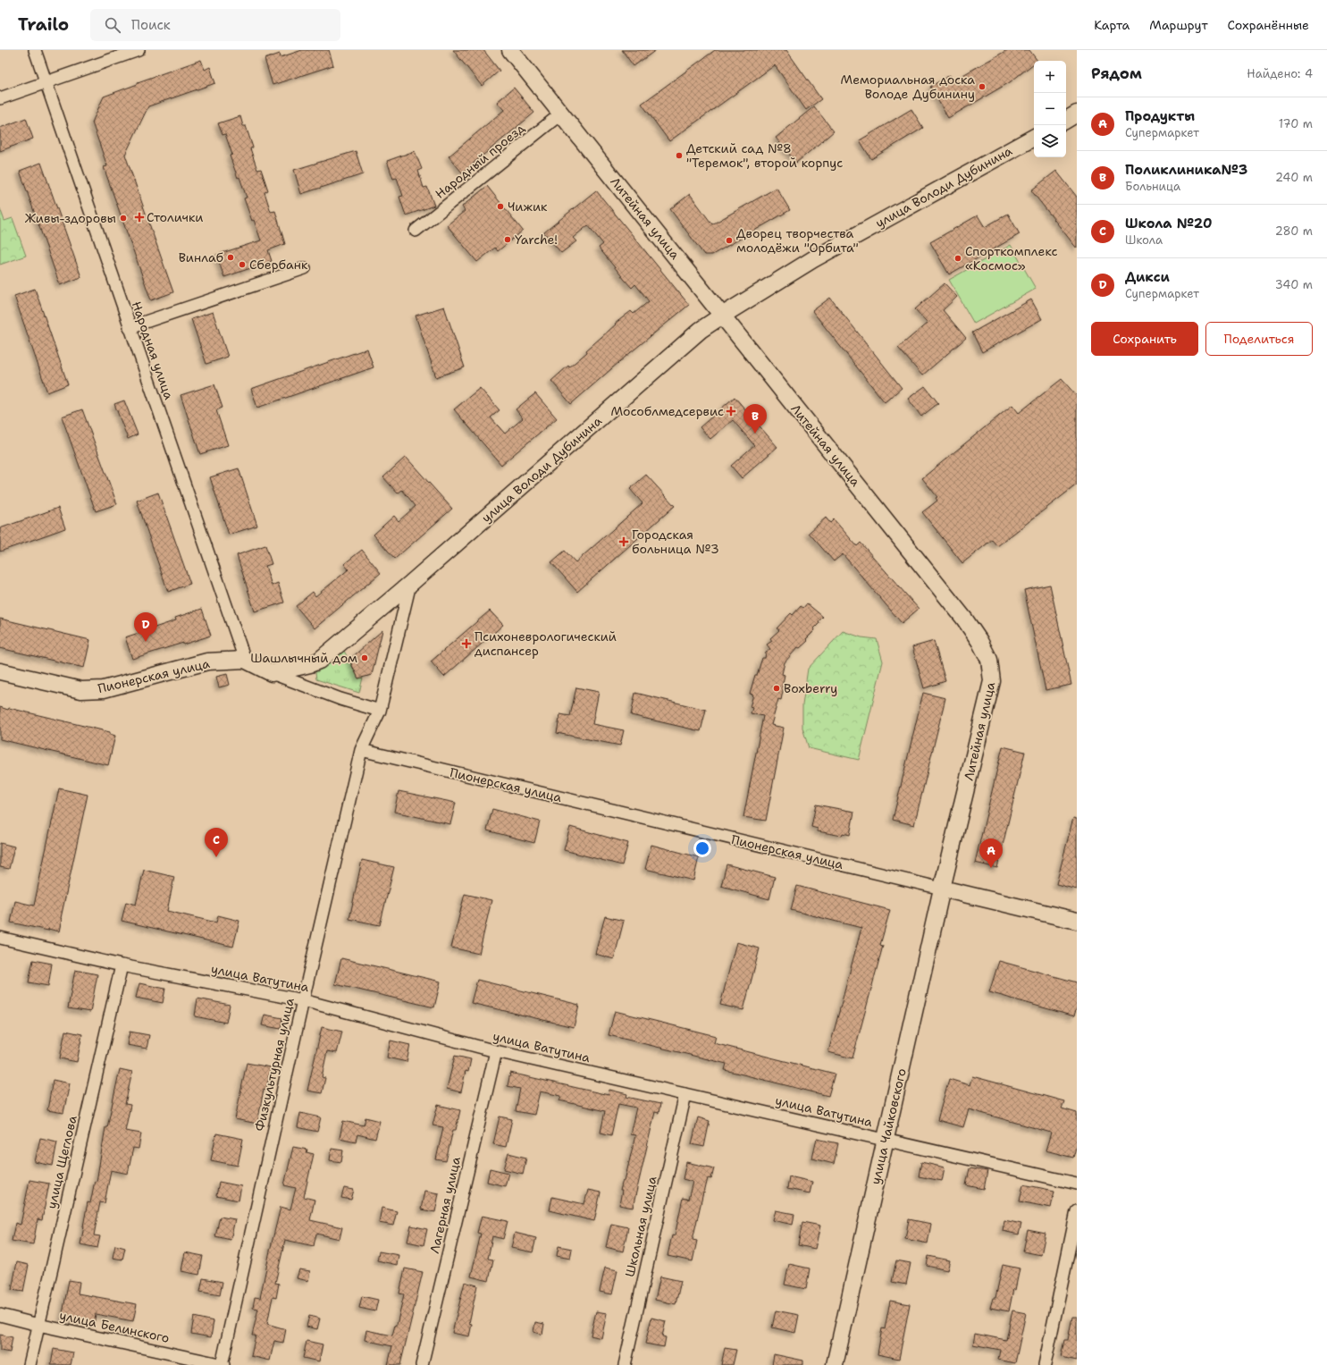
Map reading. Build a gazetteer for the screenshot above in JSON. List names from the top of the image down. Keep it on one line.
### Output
{"streets":{"street":["Народный проезд","улица Володи Дубинина","Литейная улица","Народная улица","Пионерская улица","улица Ватутина","Физкультурная улица","улица Чайковского","улица Щеглова","Лагерная улица","Школьная улица","улица Белинского"]},"crossings":[["Народный проезд","Литейная улица"],["улица Володи Дубинина","Литейная улица"],["улица Володи Дубинина","Пионерская улица"],["Литейная улица","Пионерская улица"],["Литейная улица","улица Чайковского"],["Народная улица","Пионерская улица"],["Пионерская улица","Физкультурная улица"],["Пионерская улица","улица Чайковского"],["улица Ватутина","Физкультурная улица"],["улица Ватутина","улица Чайковского"],["улица Ватутина","улица Щеглова"],["улица Ватутина","Лагерная улица"],["улица Ватутина","Школьная улица"],["Физкультурная улица","улица Белинского"],["улица Щеглова","улица Белинского"]],"places":{"other":["Мемориальная доска Володе Дубинину","Детский сад №8 \"Теремок\", второй корпус","Чижик","Живы-здоровы","Yarche!","Дворец творчества молодёжи \"Орбита\"","Винлаб","Спорткомплекс «Космос»","Сбербанк","Шашлычный дом","Boxberry"],"health":["Столички","Мособлмедсервис","Городская больница №3","Психоневрологический диспансер"]},"page":{"header":"Trailo","search":"Поиск","nav":["Карта","Маршрут","Сохранённые"],"heading":["Рядом","Найдено: 4"],"map_buttons":["+","−"],"list":[{"mark":"A","name":"Продукты","note":"Супермаркет","value":"170 m"},{"mark":"B","name":"Поликлиника№3","note":"Больница","value":"240 m"},{"mark":"C","name":"Школа №20","note":"Школа","value":"280 m"},{"mark":"D","name":"Дикси","note":"Супермаркет","value":"340 m"}],"buttons":["Сохранить","Поделиться"],"pins":["B","D","C","A"]}}
